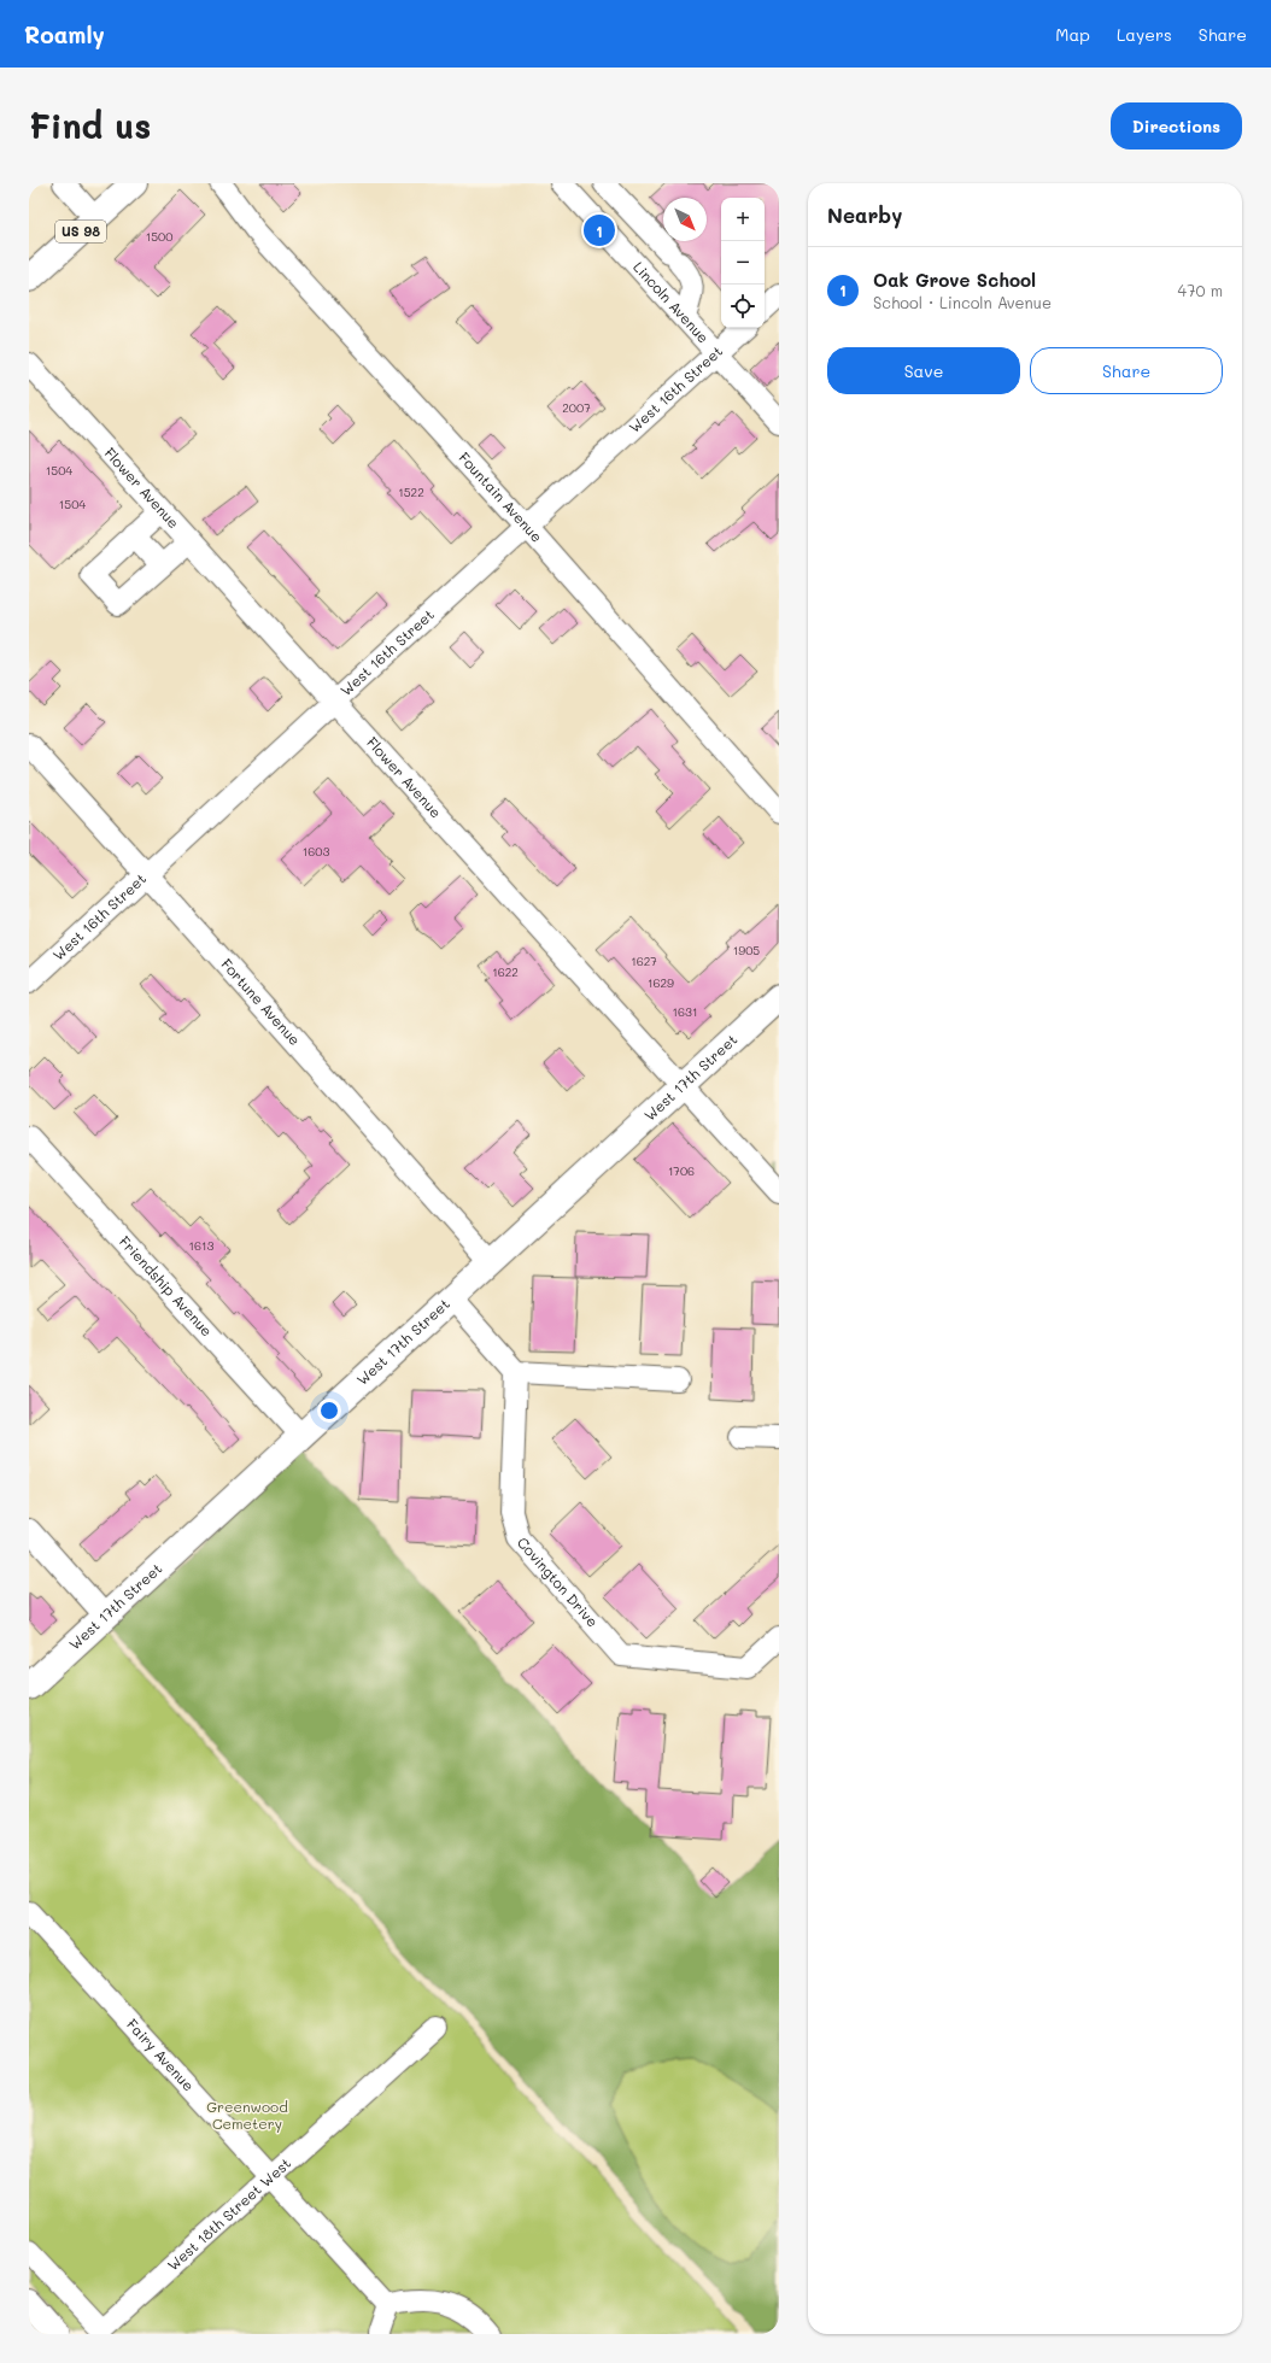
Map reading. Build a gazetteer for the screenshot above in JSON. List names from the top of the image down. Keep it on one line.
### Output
{"streets":{"main road":["US 98","West 17th Street"],"street":["Lincoln Avenue","West 16th Street","Flower Avenue","Fountain Avenue","Fortune Avenue","Friendship Avenue","Covington Drive","Fairy Avenue","West 18th Street West"]},"crossings":[["Lincoln Avenue","West 16th Street"],["West 16th Street","Flower Avenue"],["West 16th Street","Fountain Avenue"],["West 16th Street","Fortune Avenue"],["Flower Avenue","West 17th Street"],["Fortune Avenue","West 17th Street"],["West 17th Street","Friendship Avenue"],["Fairy Avenue","West 18th Street West"]],"parks":["Greenwood Cemetery"],"house_numbers":["1500","2007","1504","1522","1504","1603","1905","1627","1622","1629","1631","1706","1613"],"north":"bottom right","page":{"header":"Roamly","nav":["Map","Layers","Share"],"buttons":["Directions",["Save","Share"]],"title":"Find us","heading":"Nearby","map_buttons":["+","−"],"pins":"1","list":[{"mark":"1","name":"Oak Grove School","note":"School · Lincoln Avenue","value":"470 m"}]}}
